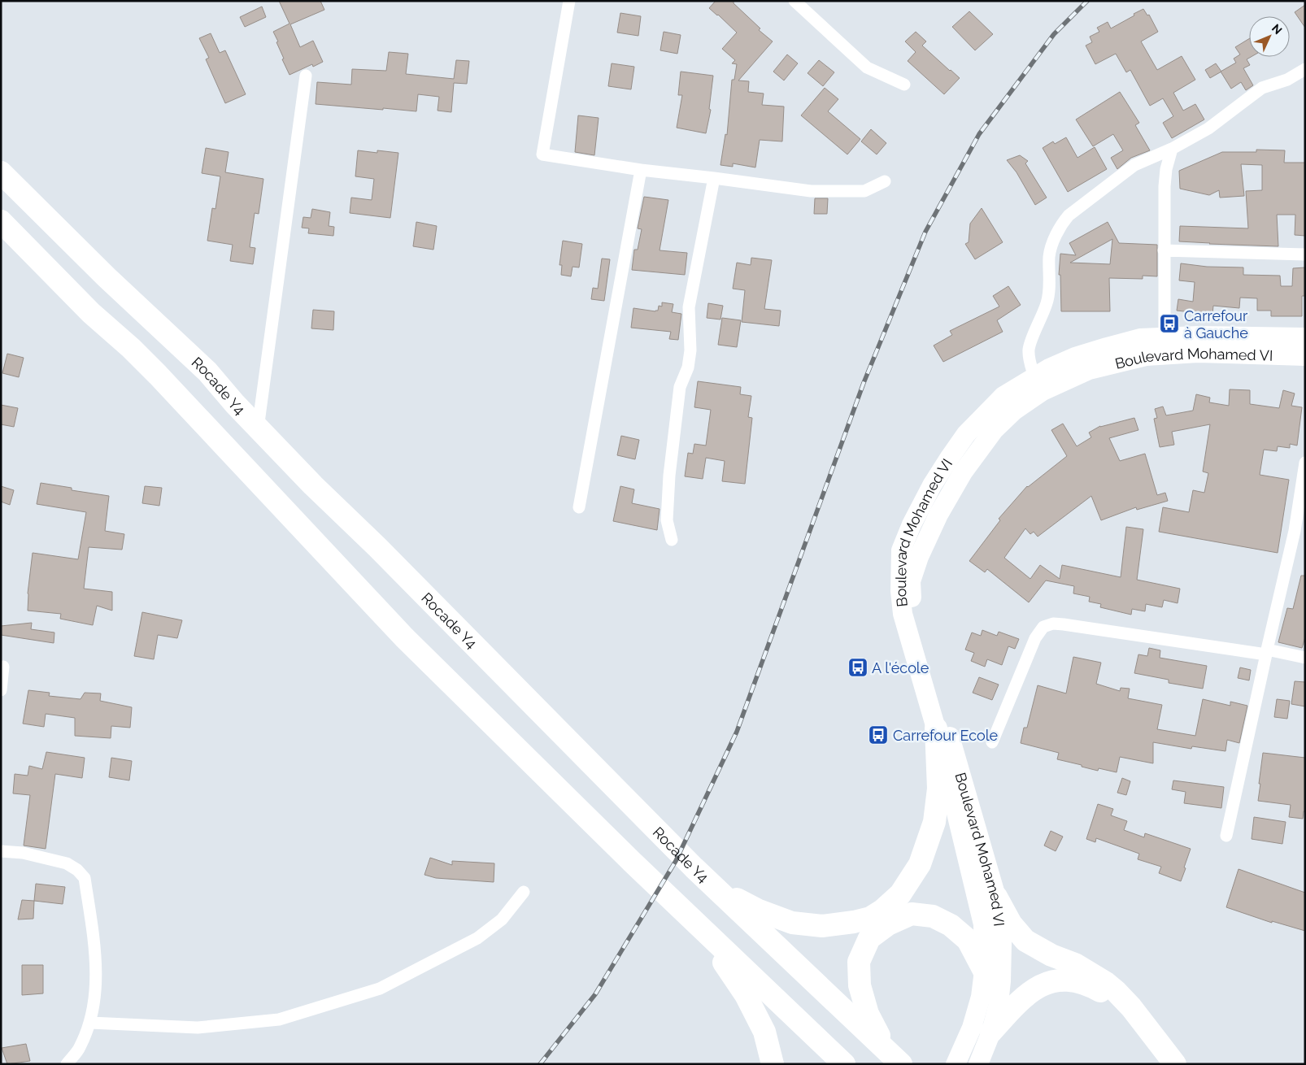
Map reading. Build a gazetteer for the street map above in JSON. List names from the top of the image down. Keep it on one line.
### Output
{"streets":{"highway":["Rocade Y4"],"main road":["Boulevard Mohamed VI"]},"places":{"bus stop":["Carrefour à Gauche","A l'école","Carrefour Ecole"]},"north":"top right"}
